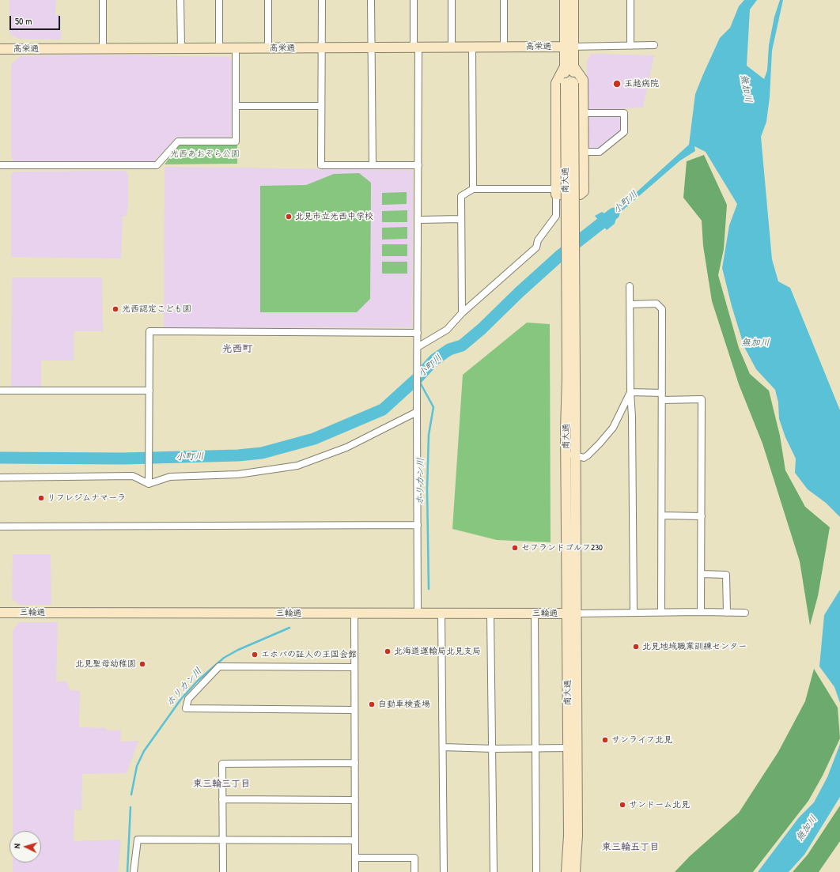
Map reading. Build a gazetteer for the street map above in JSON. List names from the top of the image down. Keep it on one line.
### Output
{"streets":{"street":["高栄通","南大通","三輪通"]},"crossings":[["高栄通","南大通"],["南大通","三輪通"]],"districts":["光西町","東三輪三丁目","東三輪五丁目"],"water":["無加川","小町川","ホリカン川"],"parks":["光西あおぞら公園"],"places":["玉越病院","北見市立光西中学校","光西認定こども園","リフレジムナマーラ","セフランドゴルフ230","北見地域職業訓練センター","北海道運輸局北見支局","エホバの証人の王国会館","北見聖母幼稚園","自動車検査場","サンライフ北見","サンドーム北見"],"scale_bar":"50 m","north":"left"}
